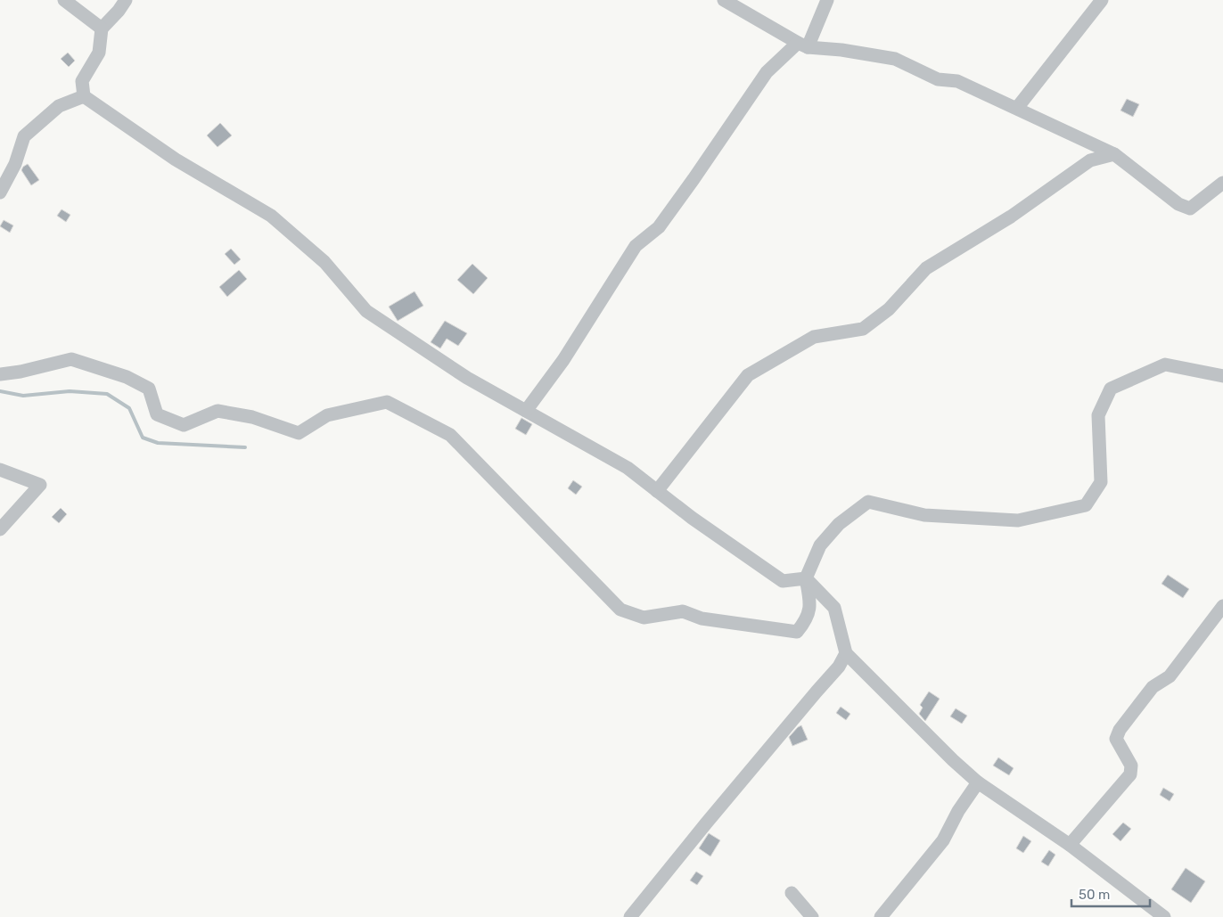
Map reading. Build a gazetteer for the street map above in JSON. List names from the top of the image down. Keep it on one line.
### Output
{"scale_bar":"50 m"}
